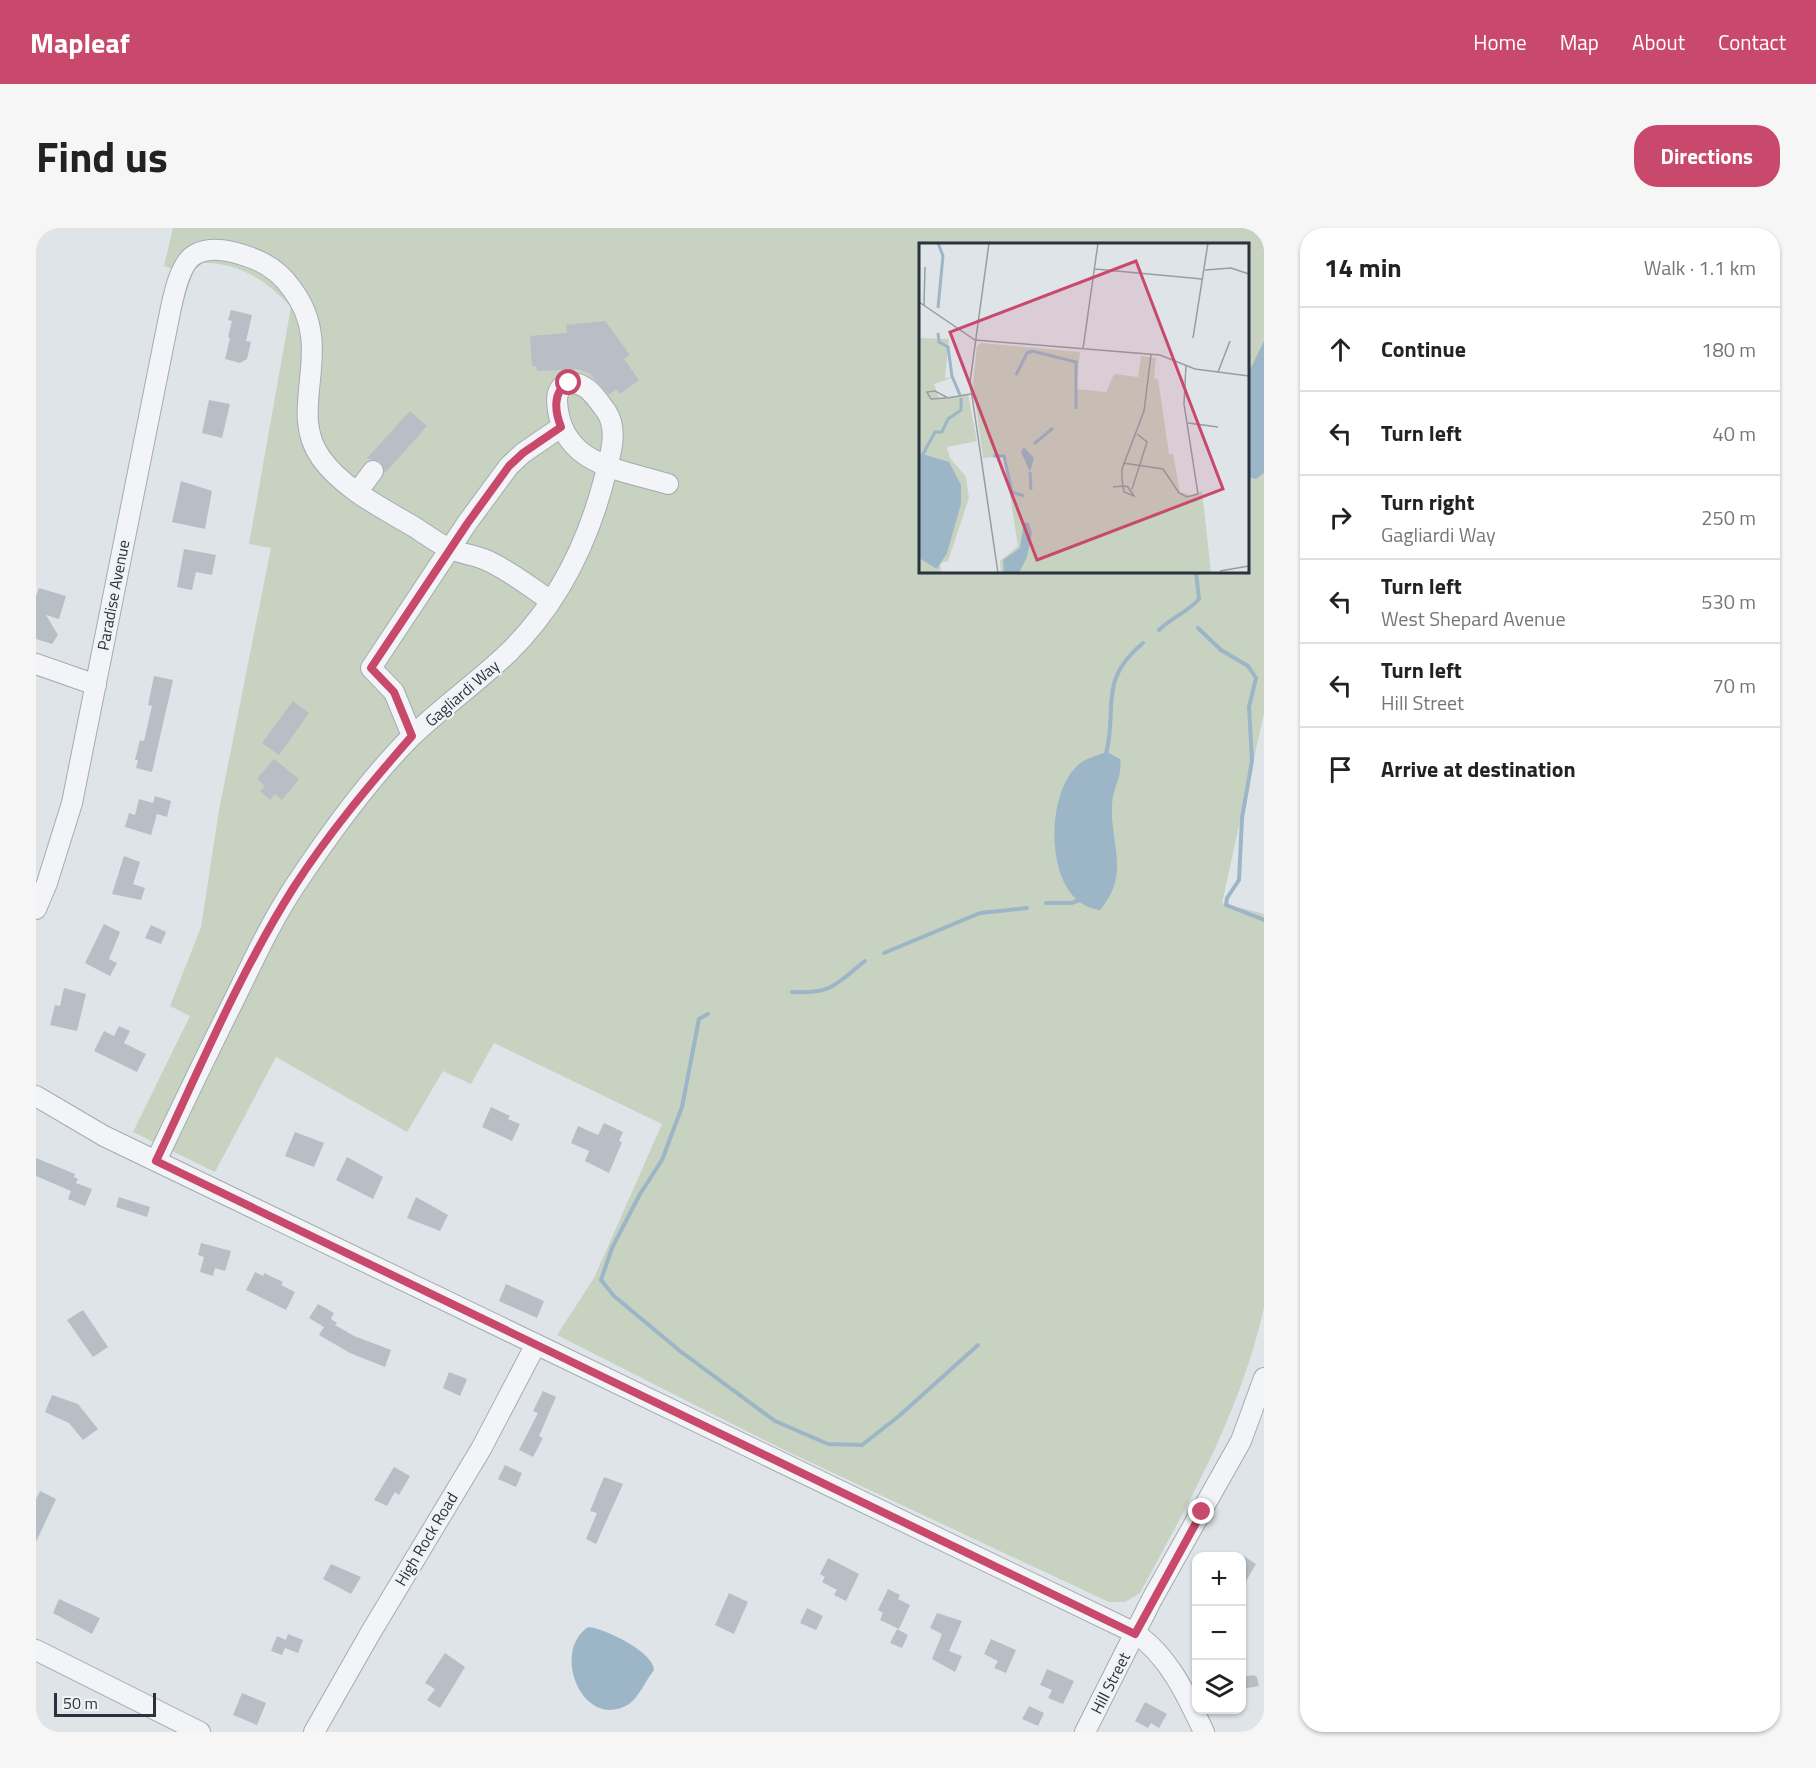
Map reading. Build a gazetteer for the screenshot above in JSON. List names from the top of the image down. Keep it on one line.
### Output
{"streets":{"street":["Paradise Avenue","Gagliardi Way","High Rock Road","Hill Street"]},"scale_bar":"50 m","page":{"header":"Mapleaf","nav":["Home","Map","About","Contact"],"title":"Find us","buttons":"Directions","heading":["14 min","Walk · 1.1 km"],"list":[["Continue","180 m"],["Turn left","40 m"],["Turn right","Gagliardi Way","250 m"],["Turn left","West Shepard Avenue","530 m"],["Turn left","Hill Street","70 m"],"Arrive at destination"],"map_buttons":["+","−"],"scale":"50 m"}}
